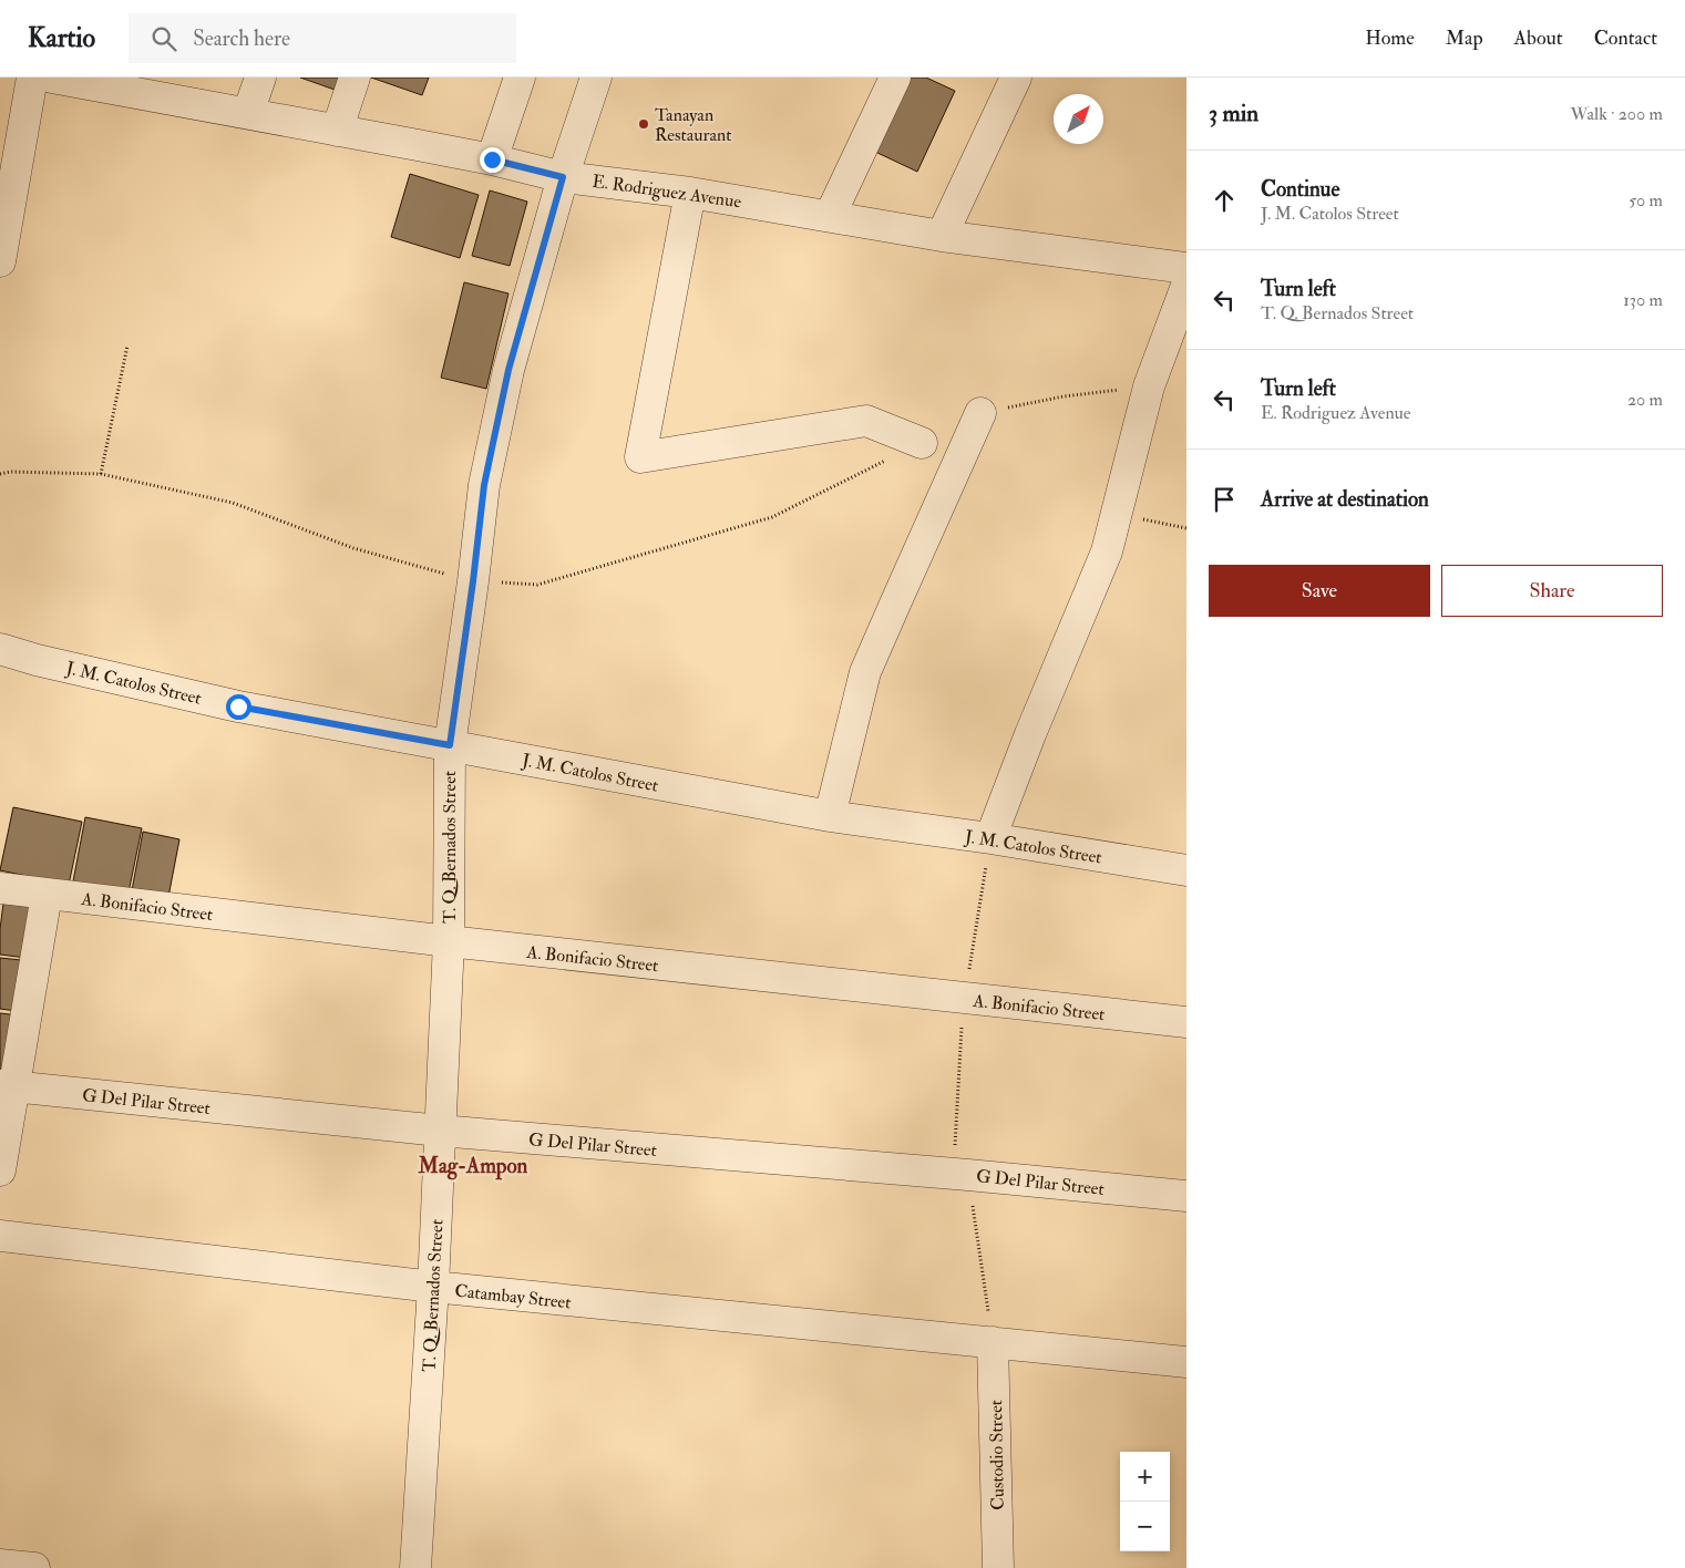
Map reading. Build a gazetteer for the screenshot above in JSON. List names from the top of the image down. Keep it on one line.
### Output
{"streets":{"street":["E. Rodriguez Avenue","J. M. Catolos Street","T. Q. Bernados Street","A. Bonifacio Street","G Del Pilar Street","Catambay Street","Custodio Street"]},"crossings":[["E. Rodriguez Avenue","T. Q. Bernados Street"],["J. M. Catolos Street","T. Q. Bernados Street"],["T. Q. Bernados Street","A. Bonifacio Street"],["T. Q. Bernados Street","G Del Pilar Street"],["T. Q. Bernados Street","Catambay Street"],["Catambay Street","Custodio Street"]],"districts":["Mag-Ampon"],"places":["Tanayan Restaurant"],"north":"top right","page":{"header":"Kartio","search":"Search here","nav":["Home","Map","About","Contact"],"heading":["3 min","Walk · 200 m"],"list":[["Continue","J. M. Catolos Street","50 m"],["Turn left","T. Q. Bernados Street","130 m"],["Turn left","E. Rodriguez Avenue","20 m"],"Arrive at destination"],"buttons":["Save","Share"],"map_buttons":["+","−"]}}
